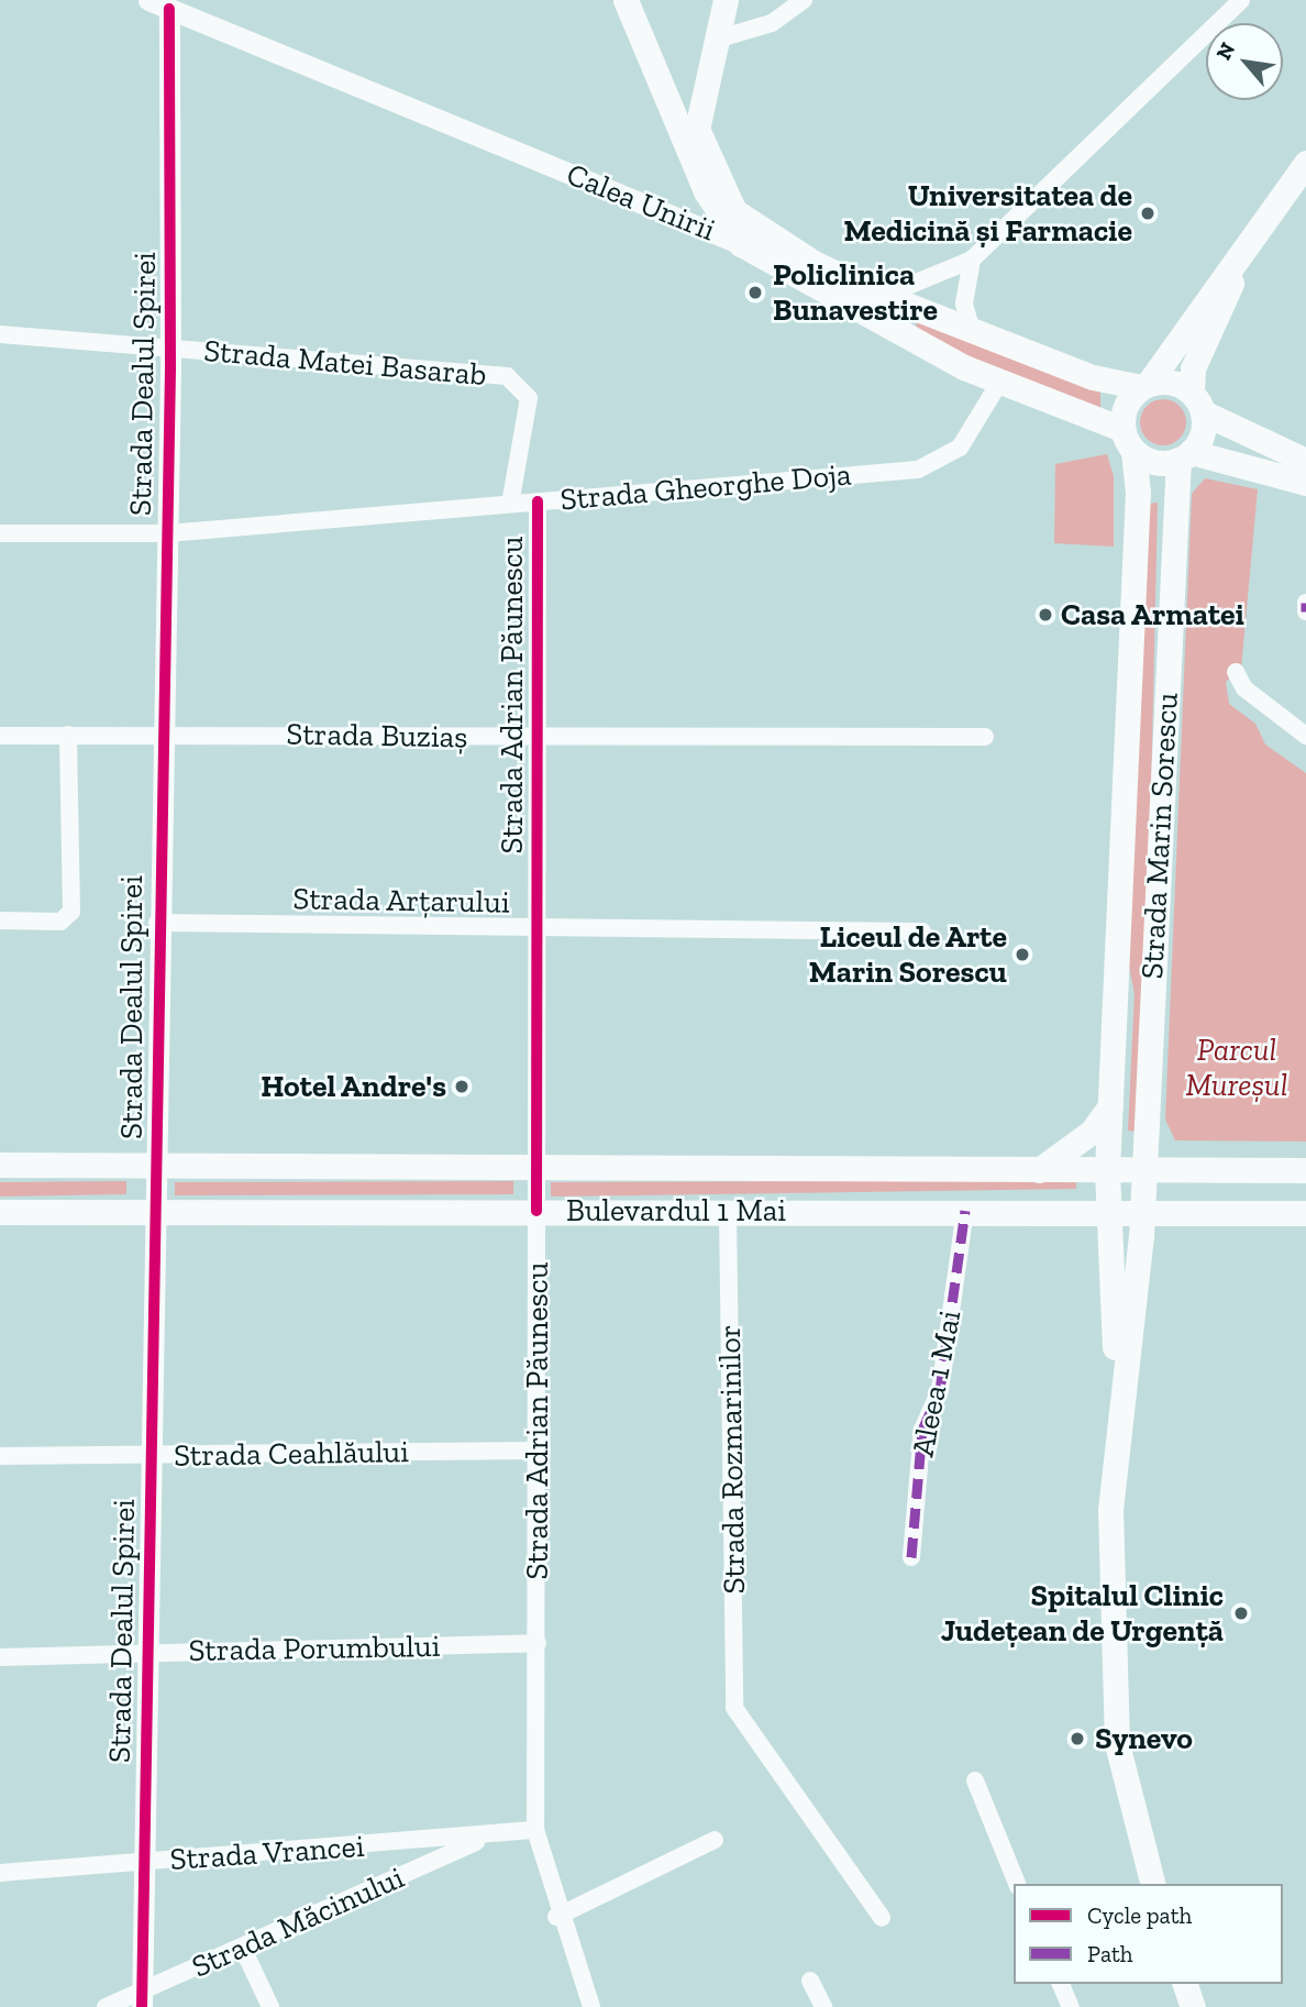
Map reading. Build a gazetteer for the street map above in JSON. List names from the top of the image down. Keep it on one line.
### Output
{"streets":{"main road":["Calea Unirii","Strada Marin Sorescu","Bulevardul 1 Mai"],"street":["Strada Matei Basarab","Strada Dealul Spirei","Strada Gheorghe Doja","Strada Adrian Păunescu","Strada Buziaș","Strada Arțarului","Aleea 1 Mai","Strada Ceahlăului","Strada Rozmarinilor","Strada Porumbului","Strada Vrancei","Strada Măcinului"]},"crossings":[["Calea Unirii","Strada Dealul Spirei"],["Calea Unirii","Strada Gheorghe Doja"],["Calea Unirii","Strada Marin Sorescu"],["Strada Matei Basarab","Strada Dealul Spirei"],["Strada Matei Basarab","Strada Gheorghe Doja"],["Strada Dealul Spirei","Strada Gheorghe Doja"],["Strada Dealul Spirei","Strada Buziaș"],["Strada Dealul Spirei","Strada Arțarului"],["Strada Dealul Spirei","Bulevardul 1 Mai"],["Strada Dealul Spirei","Strada Ceahlăului"],["Strada Dealul Spirei","Strada Porumbului"],["Strada Dealul Spirei","Strada Vrancei"],["Strada Dealul Spirei","Strada Măcinului"],["Strada Gheorghe Doja","Strada Adrian Păunescu"],["Strada Adrian Păunescu","Strada Buziaș"],["Strada Adrian Păunescu","Strada Arțarului"],["Strada Adrian Păunescu","Bulevardul 1 Mai"],["Strada Adrian Păunescu","Strada Ceahlăului"],["Strada Adrian Păunescu","Strada Porumbului"],["Strada Adrian Păunescu","Strada Vrancei"],["Strada Marin Sorescu","Bulevardul 1 Mai"],["Bulevardul 1 Mai","Aleea 1 Mai"],["Bulevardul 1 Mai","Strada Rozmarinilor"],["Strada Vrancei","Strada Măcinului"]],"parks":["Parcul Mureșul"],"places":["Universitatea de Medicină și Farmacie","Policlinica Bunavestire","Casa Armatei","Liceul de Arte Marin Sorescu","Hotel Andre's","Spitalul Clinic Județean de Urgență","Synevo"],"legend":["Cycle path","Path"],"north":"top left"}
